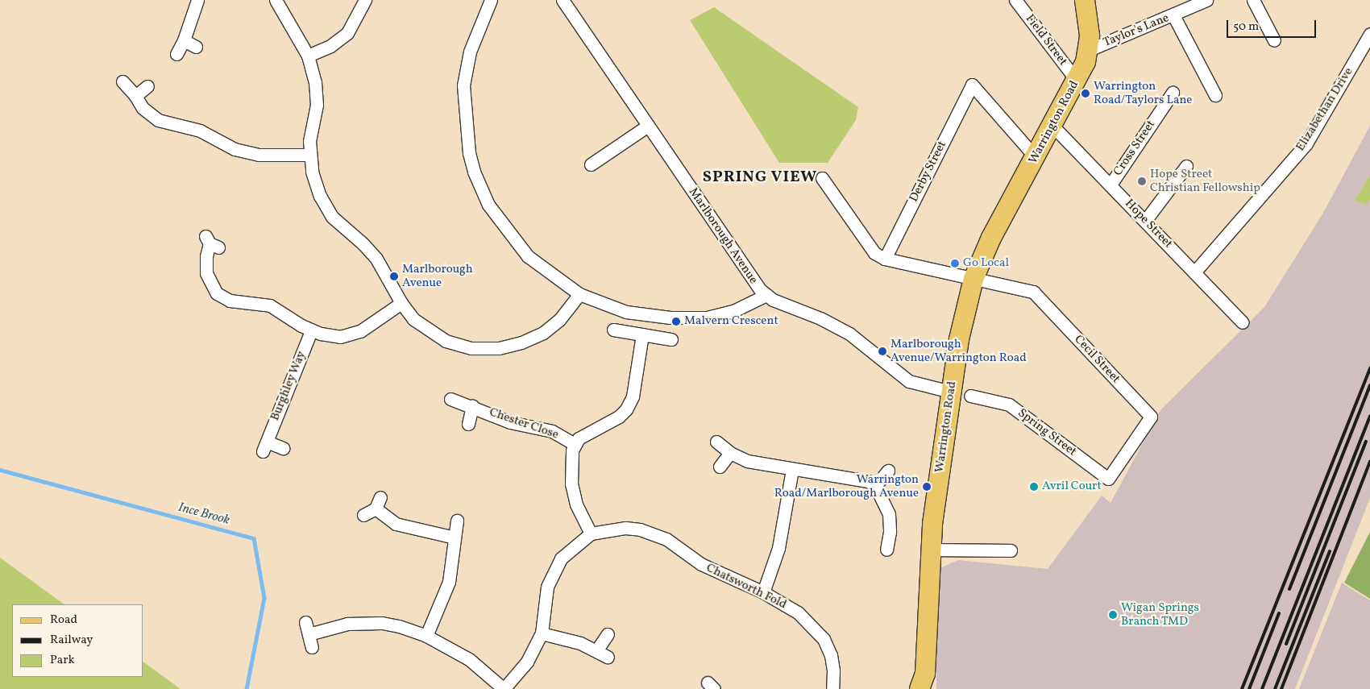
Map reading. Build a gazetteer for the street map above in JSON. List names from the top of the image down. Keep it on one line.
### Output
{"streets":{"main road":["Warrington Road"],"street":["Taylor's Lane","Field Street","Elizabethan Drive","Cross Street","Derby Street","Hope Street","Marlborough Avenue","Cecil Street","Burghley Way","Chester Close","Spring Street","Chatsworth Fold"]},"crossings":[["Taylor's Lane","Warrington Road"],["Field Street","Warrington Road"],["Elizabethan Drive","Hope Street"],["Warrington Road","Derby Street"],["Warrington Road","Hope Street"],["Warrington Road","Marlborough Avenue"],["Warrington Road","Cecil Street"],["Cross Street","Hope Street"],["Cecil Street","Spring Street"]],"districts":["SPRING VIEW"],"water":["Ince Brook"],"places":["Warrington Road/Taylors Lane","Hope Street Christian Fellowship","Go Local","Marlborough Avenue","Malvern Crescent","Marlborough Avenue/Warrington Road","Warrington Road/Marlborough Avenue","Avril Court","Wigan Springs Branch TMD"],"legend":["Road","Railway","Park"],"scale_bar":"50 m"}
